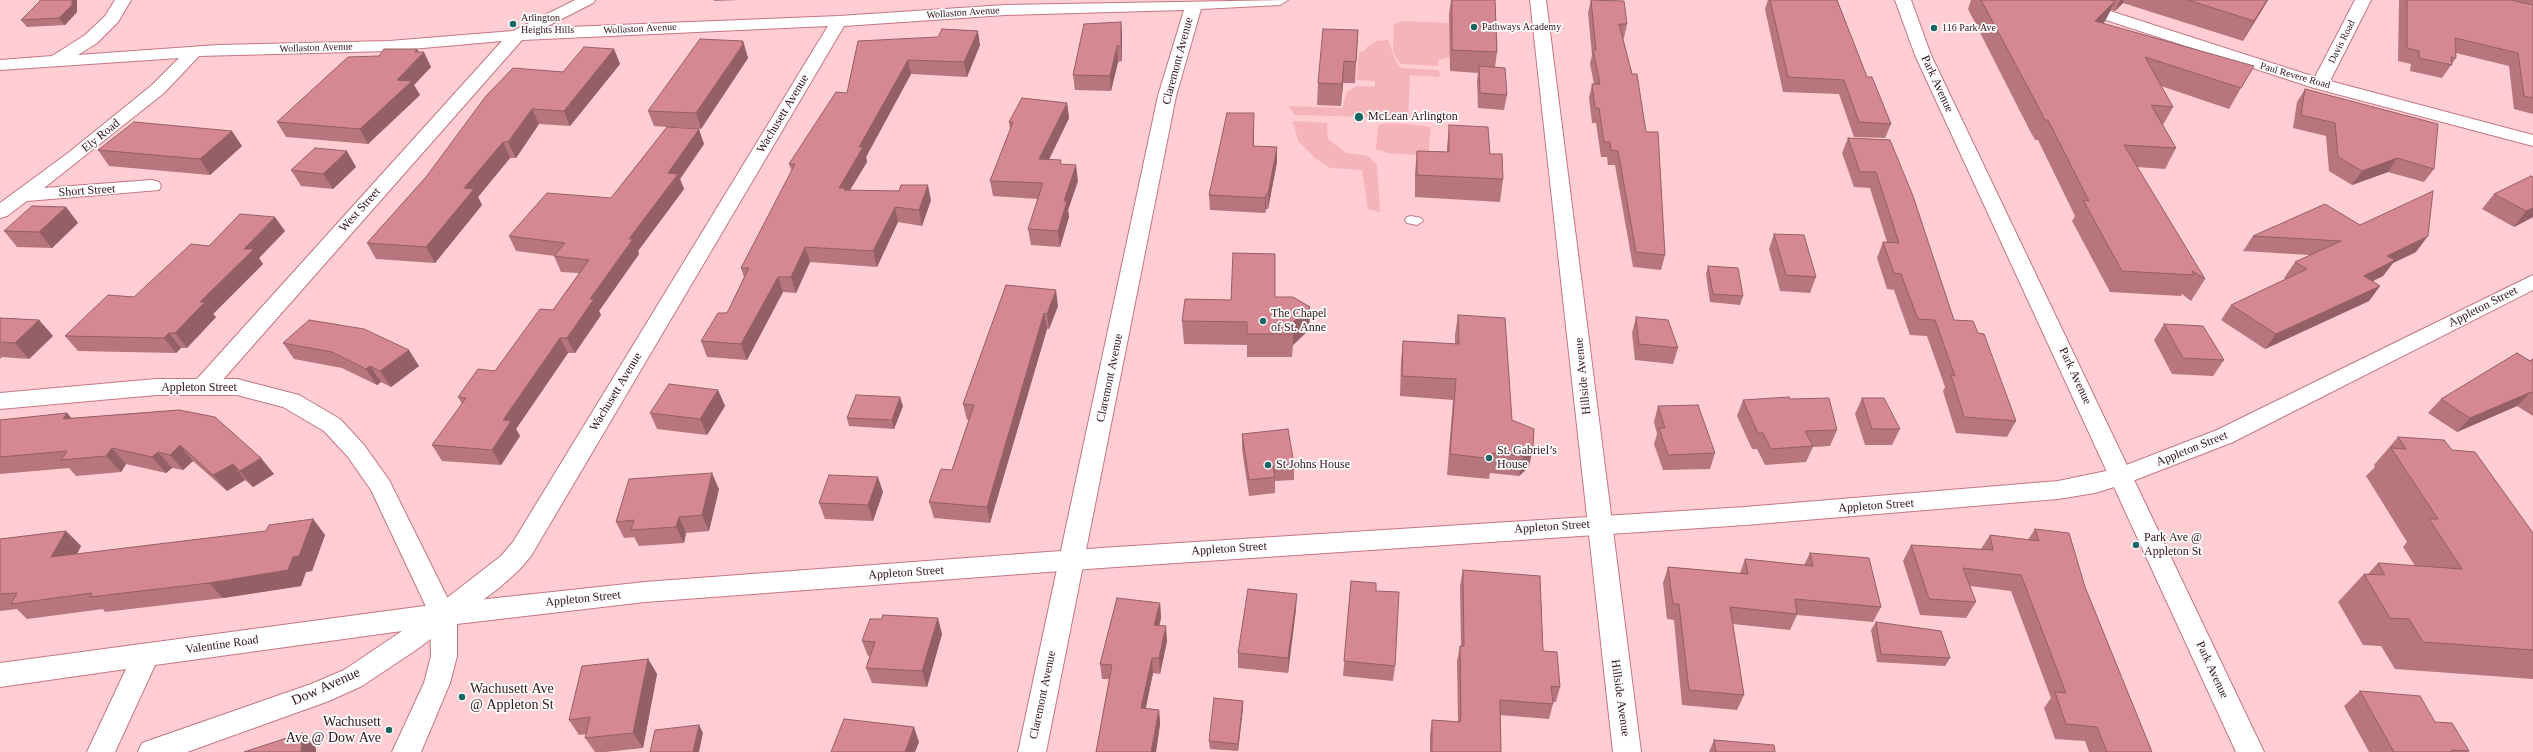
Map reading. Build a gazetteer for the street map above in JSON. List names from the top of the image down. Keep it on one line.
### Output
{"streets":{"street":["Wollaston Avenue","Davis Road","Claremont Avenue","Paul Revere Road","Park Avenue","Wachusett Avenue","Ely Road","Short Street","West Street","Appleton Street","Hillside Avenue","Valentine Road","Dow Avenue"]},"crossings":[["Wollaston Avenue","Claremont Avenue"],["Wollaston Avenue","Wachusett Avenue"],["Wollaston Avenue","Ely Road"],["Wollaston Avenue","West Street"],["Davis Road","Paul Revere Road"],["Claremont Avenue","Appleton Street"],["Park Avenue","Appleton Street"],["Wachusett Avenue","Appleton Street"],["Wachusett Avenue","Valentine Road"],["Wachusett Avenue","Dow Avenue"],["Ely Road","Short Street"],["West Street","Appleton Street"],["Appleton Street","Hillside Avenue"],["Appleton Street","Valentine Road"],["Appleton Street","Dow Avenue"],["Valentine Road","Dow Avenue"]],"places":["Arlington Heights Hills","Pathways Academy","116 Park Ave","McLean Arlington","The Chapel of St. Anne","St. Gabriel’s House","St Johns House","Park Ave @ Appleton St","Wachusett Ave @ Appleton St","Wachusett Ave @ Dow Ave"]}
